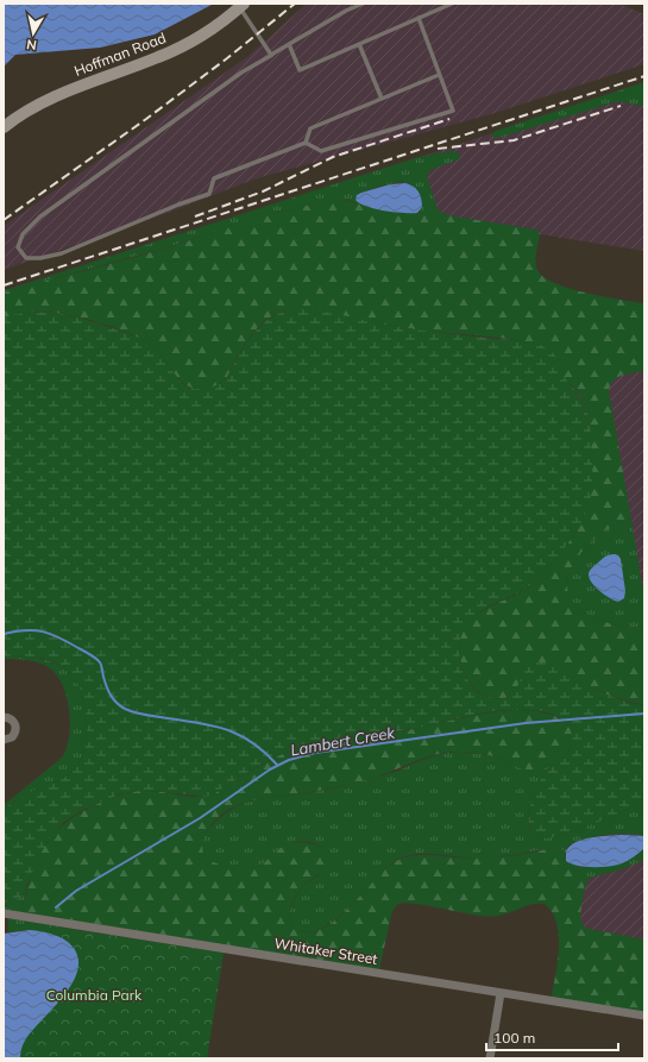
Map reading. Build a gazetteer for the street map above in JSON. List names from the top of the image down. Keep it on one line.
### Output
{"streets":{"street":["Hoffman Road","Whitaker Street"]},"water":["Lambert Creek"],"parks":["Columbia Park"],"scale_bar":"100 m","north":"bottom"}
